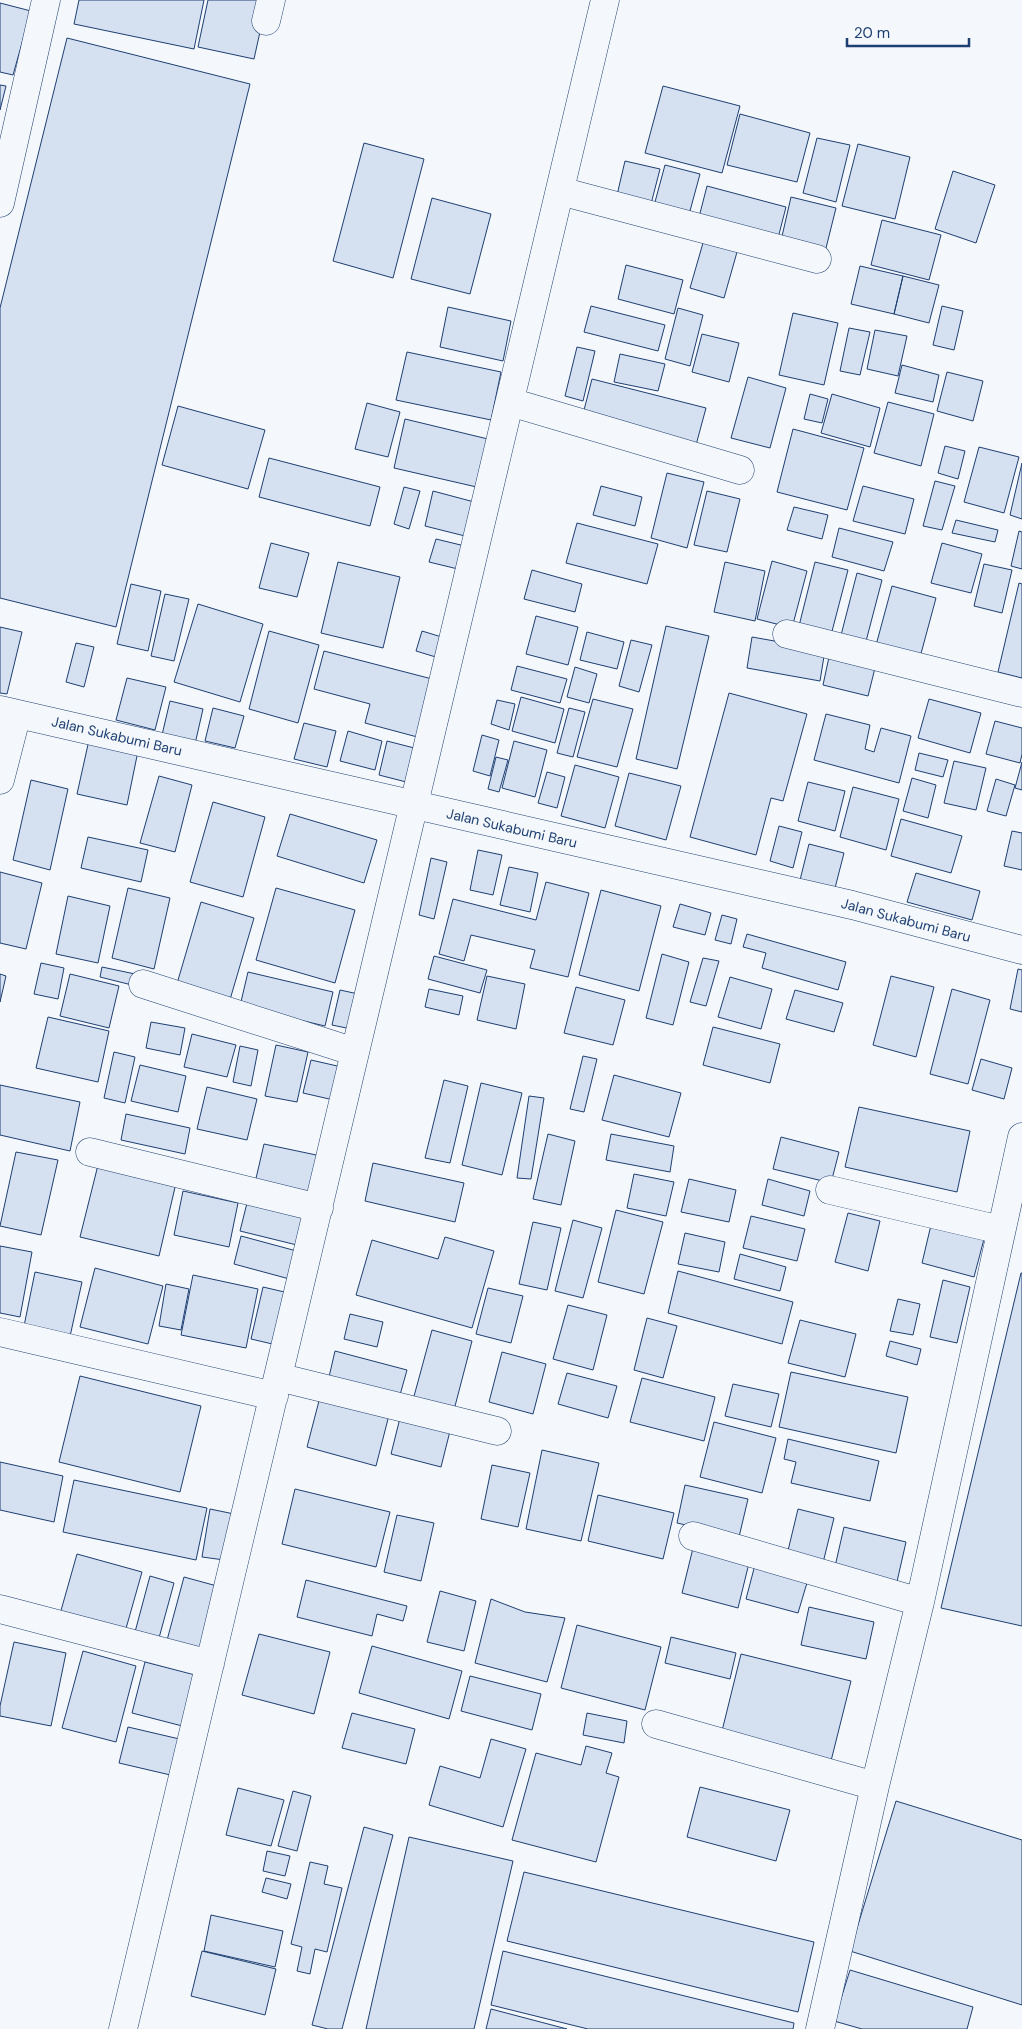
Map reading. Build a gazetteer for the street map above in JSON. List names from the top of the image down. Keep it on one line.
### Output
{"streets":{"street":["Jalan Sukabumi Baru"]},"scale_bar":"20 m"}
